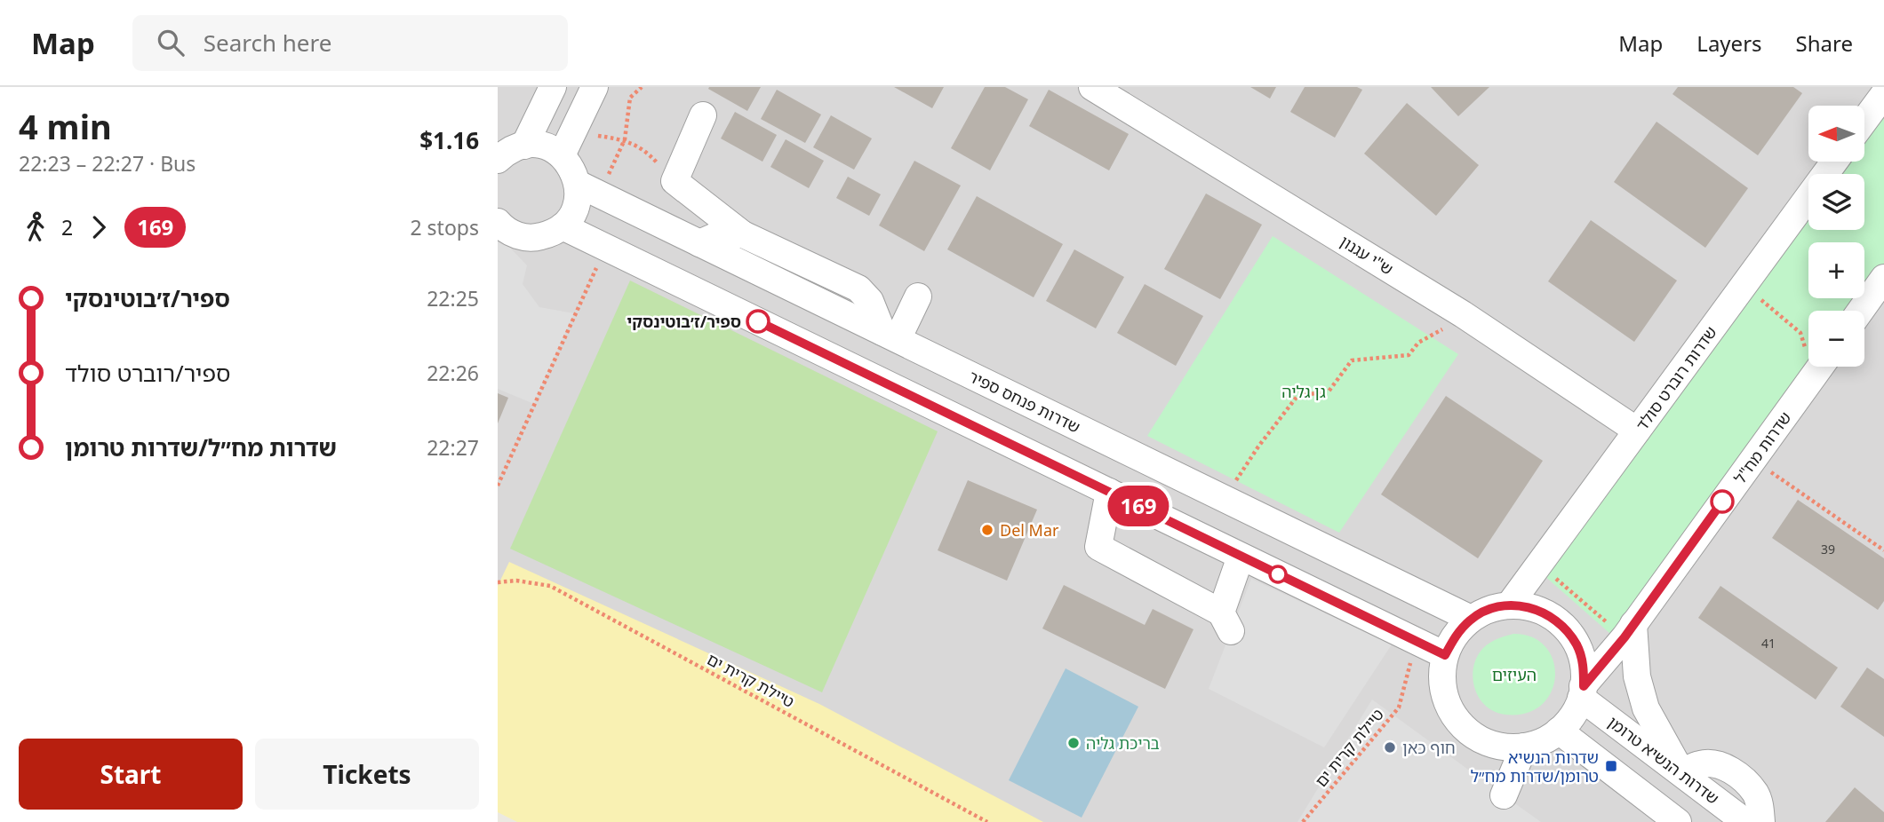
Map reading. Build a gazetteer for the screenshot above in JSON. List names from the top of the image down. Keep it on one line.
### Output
{"streets":{"street":["ש\"י עגנון","שדרות רוברט סולד","שדרות פנחס ספיר","שדרות מח\"ל","שדרות הנשיא טרומן"],"path":["טיילת קרית ים"]},"crossings":[["ש\"י עגנון","שדרות רוברט סולד"],["שדרות רוברט סולד","שדרות פנחס ספיר"],["שדרות רוברט סולד","שדרות מח\"ל"],["שדרות רוברט סולד","שדרות הנשיא טרומן"],["שדרות פנחס ספיר","שדרות מח\"ל"],["שדרות פנחס ספיר","שדרות הנשיא טרומן"],["שדרות מח\"ל","שדרות הנשיא טרומן"]],"parks":["גן גליה","העיזים"],"places":{"other":["ספיר/ז׳בוטינסקי","Del Mar","בריכת גליה","חוף כאן"],"transit":["שדרות הנשיא טרומן/שדרות מח״ל"]},"lines":["bus line 169"],"house_numbers":["39","41"],"north":"left","page":{"header":"Map","search":"Search here","nav":["Map","Layers","Share"],"heading":["4 min","22:23 – 22:27 · Bus","$1.16"],"on_map":"169","map_buttons":["+","−"],"legs":["2","169","2 stops"],"list":[{"name":"ספיר/ז׳בוטינסקי","value":"22:25"},{"name":"ספיר/רוברט סולד","value":"22:26"},{"name":"שדרות מח״ל/שדרות טרומן","value":"22:27"}],"buttons":["Start","Tickets"]}}
